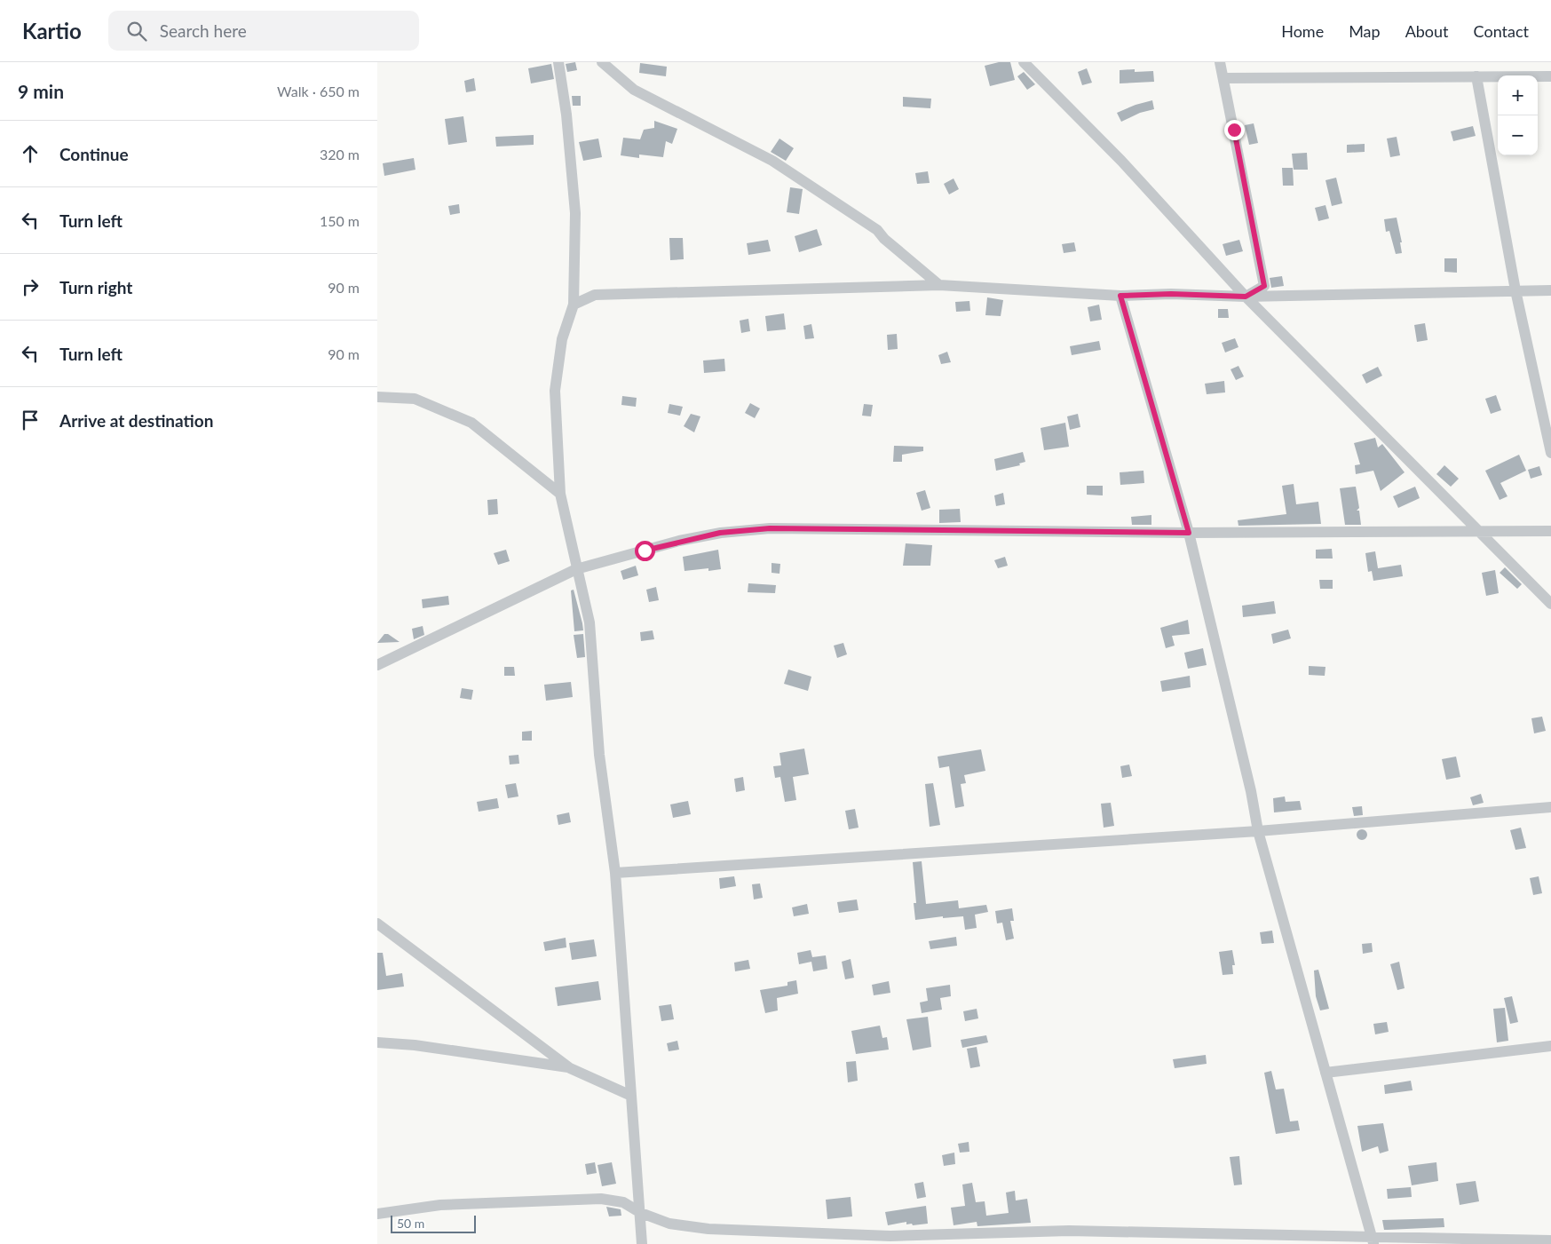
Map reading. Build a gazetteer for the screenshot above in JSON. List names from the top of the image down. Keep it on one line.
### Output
{"scale_bar":"50 m","page":{"header":"Kartio","search":"Search here","nav":["Home","Map","About","Contact"],"heading":["9 min","Walk · 650 m"],"map_buttons":["+","−"],"list":[["Continue","320 m"],["Turn left","150 m"],["Turn right","90 m"],["Turn left","90 m"],"Arrive at destination"],"scale":"50 m"}}
